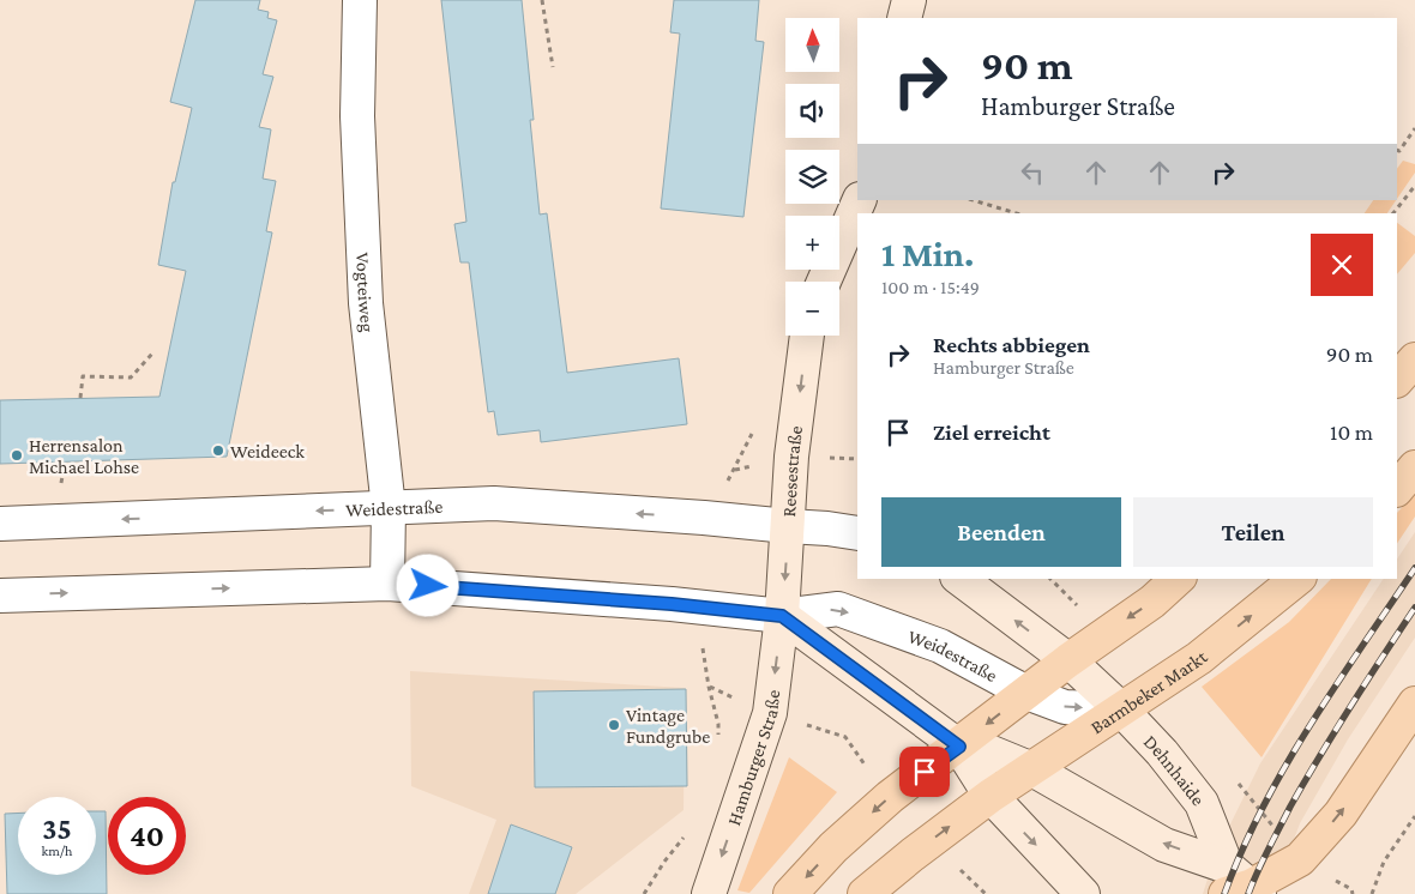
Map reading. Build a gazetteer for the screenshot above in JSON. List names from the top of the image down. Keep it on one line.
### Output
{"streets":{"main road":["Reesestraße","Barmbeker Markt","Hamburger Straße","Dehnhaide"],"street":["Vogteiweg","Weidestraße"]},"crossings":[["Vogteiweg","Weidestraße"],["Reesestraße","Weidestraße"],["Reesestraße","Hamburger Straße"],["Weidestraße","Barmbeker Markt"],["Weidestraße","Hamburger Straße"],["Weidestraße","Dehnhaide"],["Barmbeker Markt","Dehnhaide"]],"one_way":["Reesestraße","Hamburger Straße"],"places":["Weideeck","Herrensalon Michael Lohse","Vintage Fundgrube"],"north":"top","page":{"map_buttons":["+","−"],"turn":["90 m","Hamburger Straße"],"heading":["1 Min.","100 m · 15:49"],"list":[{"name":"Rechts abbiegen","note":"Hamburger Straße","value":"90 m"},{"name":"Ziel erreicht","value":"10 m"}],"buttons":["Beenden","Teilen"],"speed":"35 km/h","limit":"40"}}
